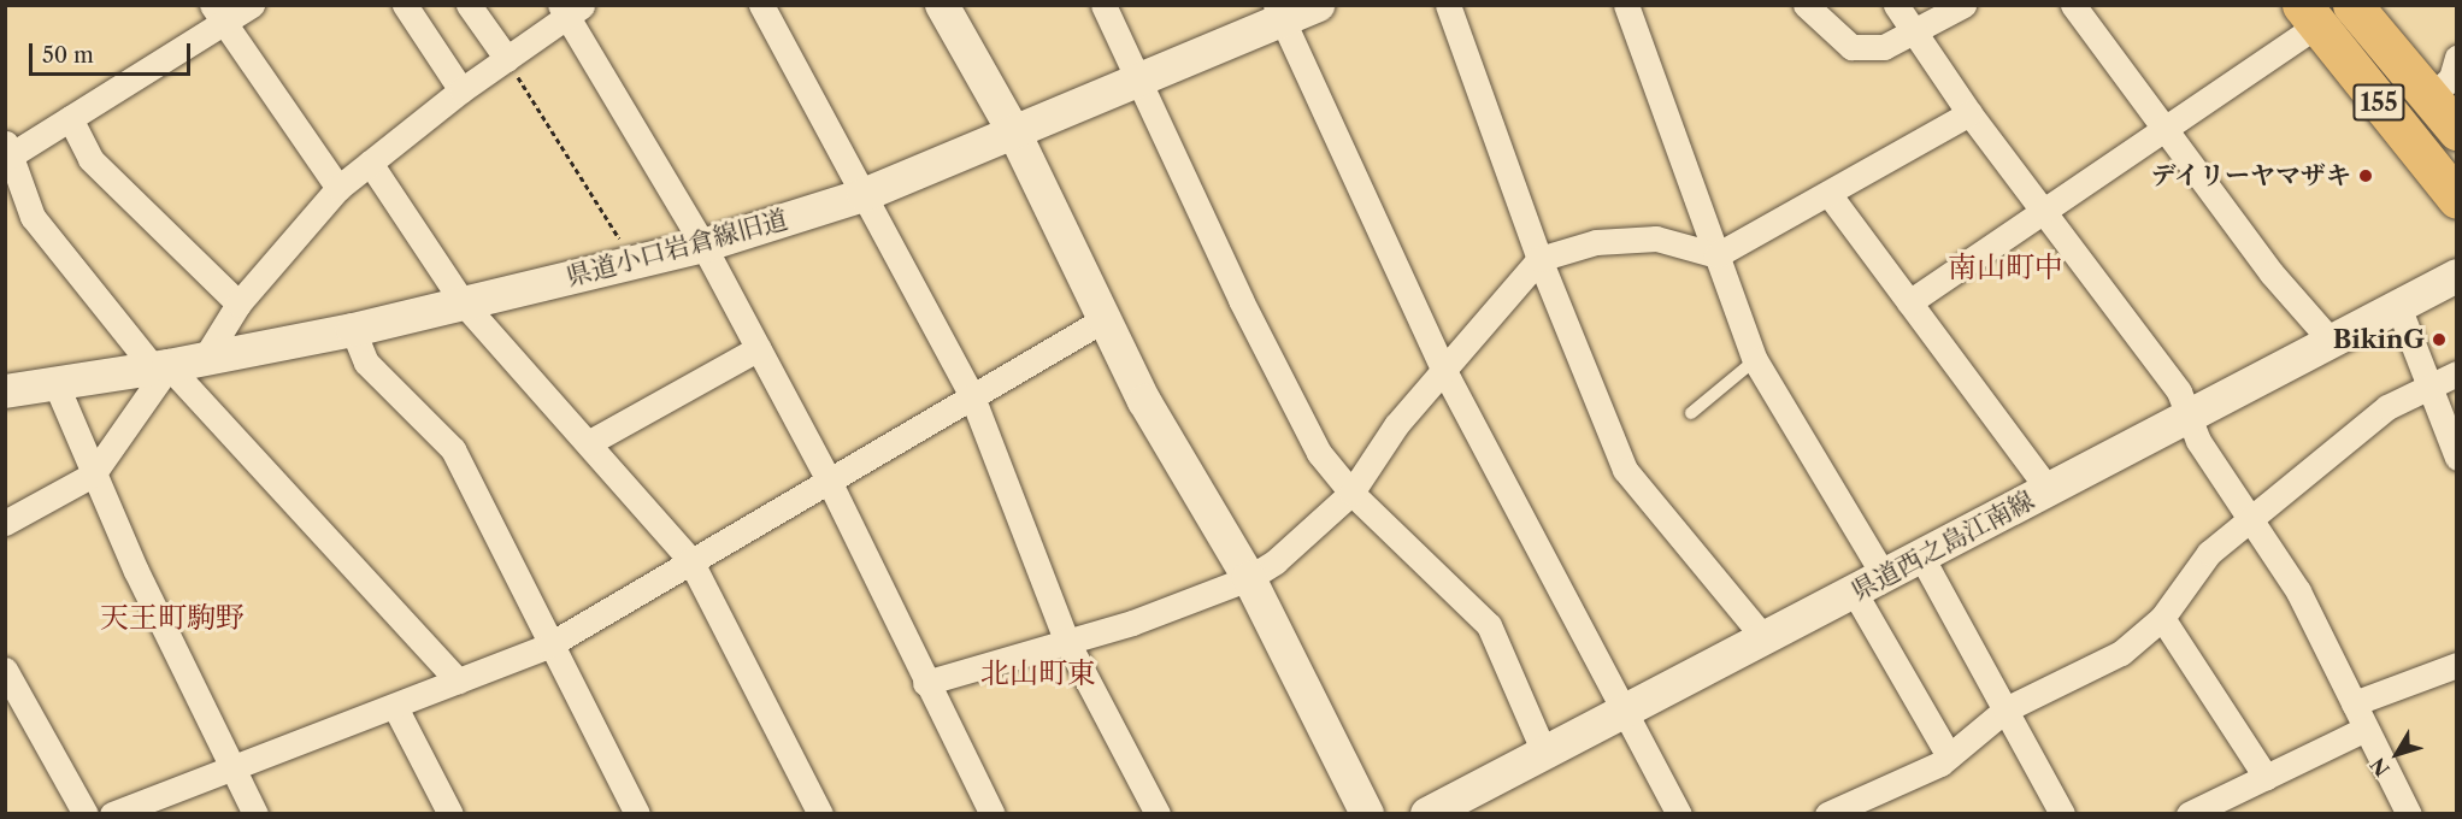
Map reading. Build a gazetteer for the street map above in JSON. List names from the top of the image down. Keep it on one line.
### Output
{"streets":{"highway":["155"],"street":["県道小口岩倉線旧道","県道西之島江南線"]},"districts":["南山町中","天王町駒野","北山町東"],"places":["デイリーヤマザキ","BikinG"],"scale_bar":"50 m","north":"bottom left"}
